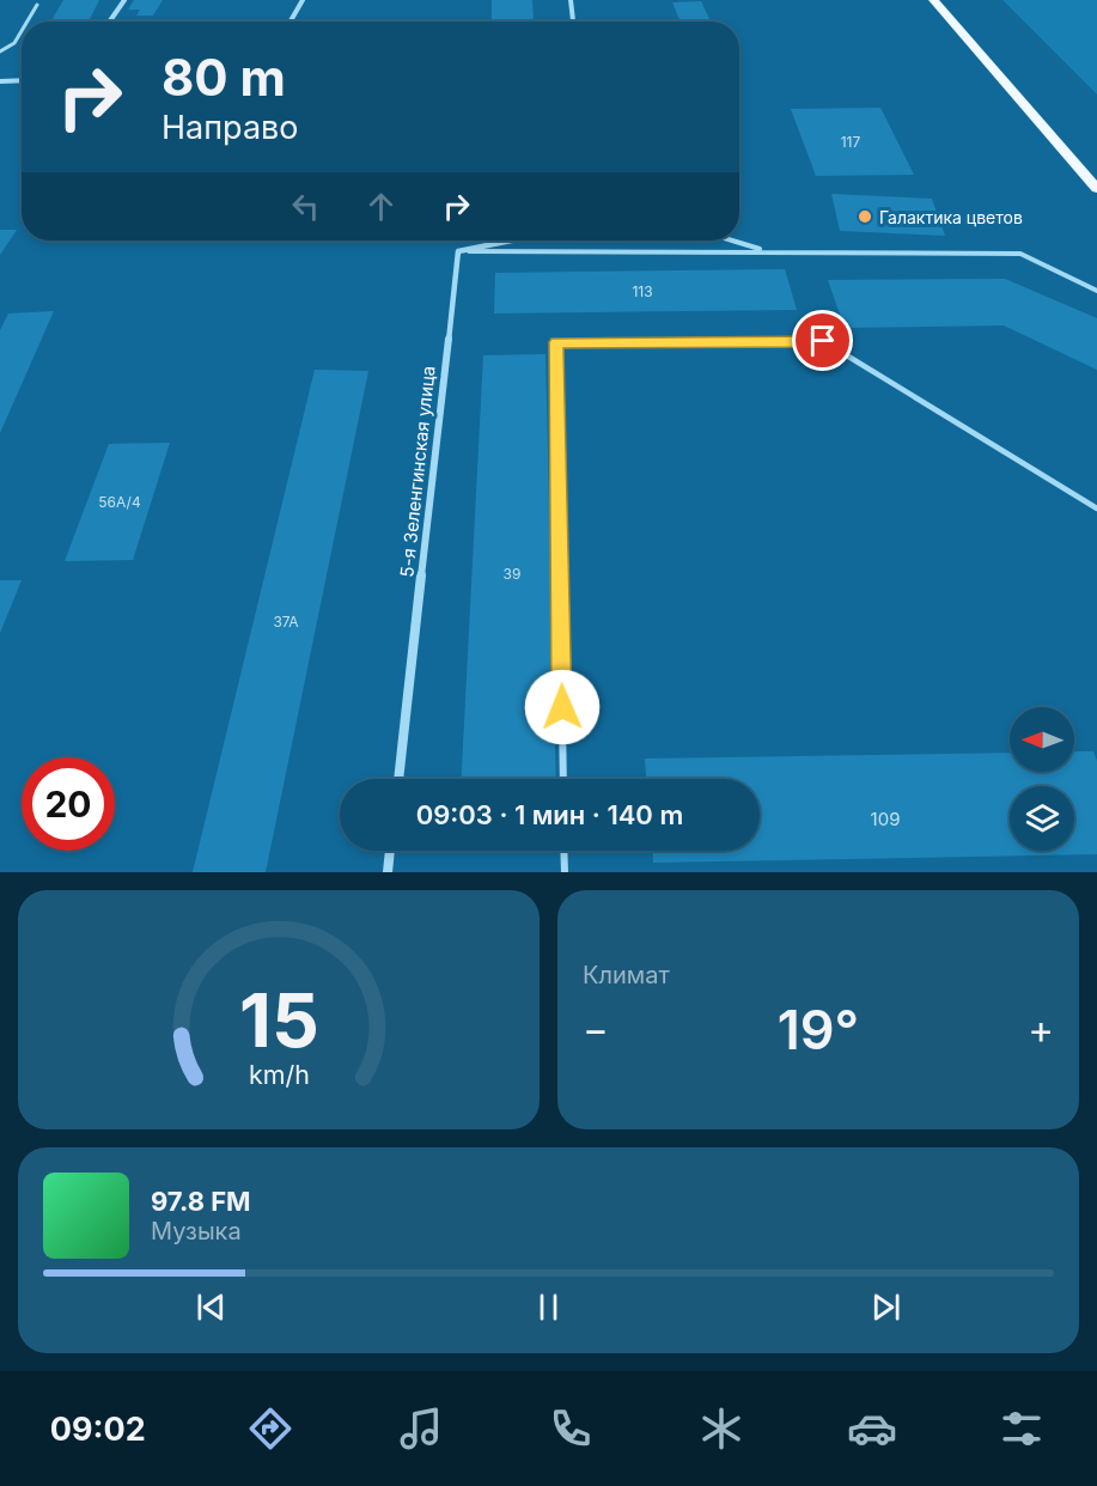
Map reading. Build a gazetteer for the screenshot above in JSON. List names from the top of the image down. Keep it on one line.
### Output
{"streets":{"street":["5-я Зеленгинская улица"]},"places":["Галактика цветов"],"house_numbers":["117","113","56А/4","39","37А","109"],"north":"left","page":{"turn":["80 m","Направо"],"limit":"20","trip":"09:03 · 1 мин · 140 m","tile":"Климат","heat":["−","19°","+"],"song":["97.8 FM","Музыка"],"tabs":"09:02","gauge":["15","km/h"]}}
